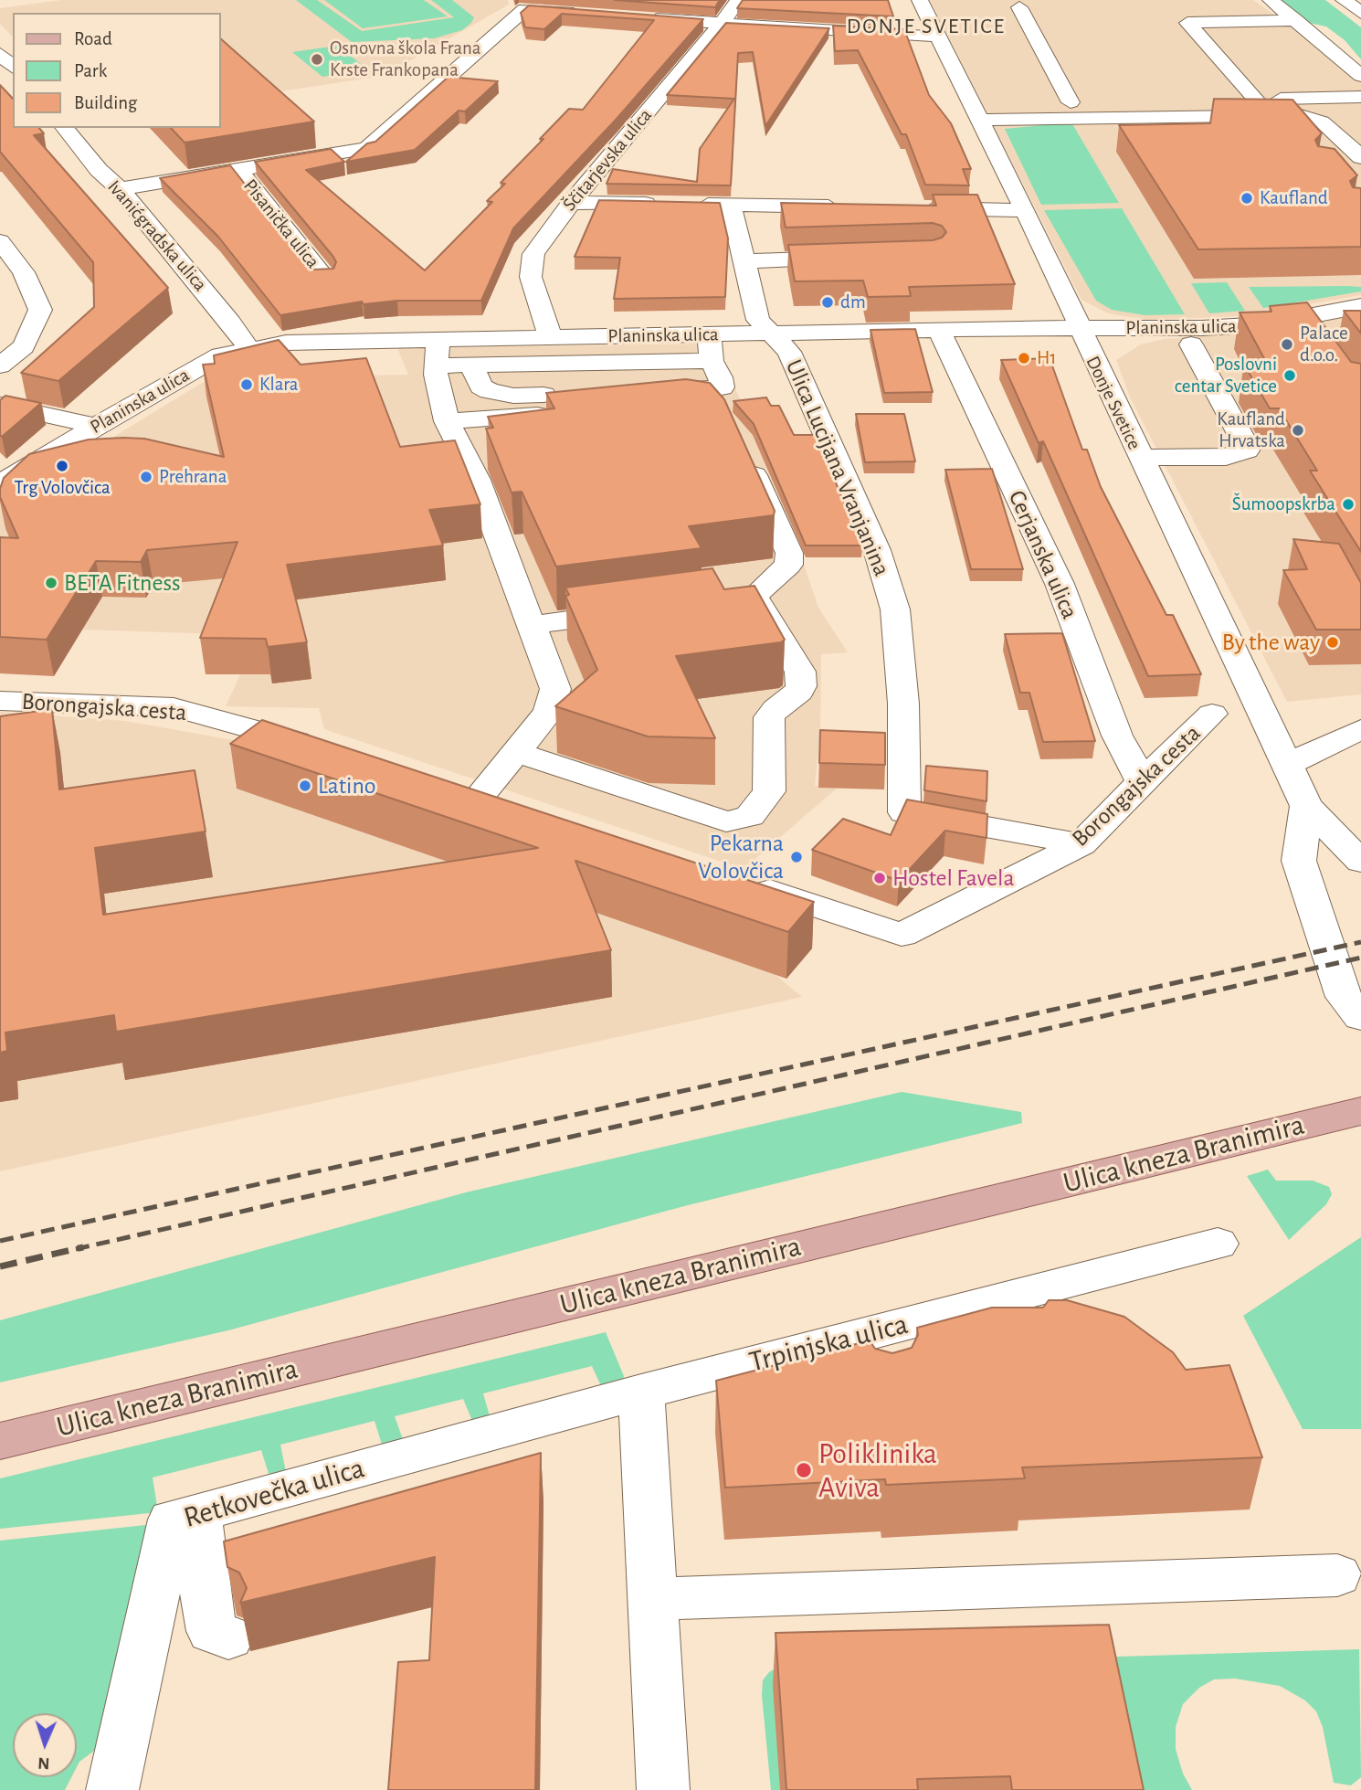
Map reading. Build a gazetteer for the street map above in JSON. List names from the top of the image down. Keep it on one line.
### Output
{"streets":{"main road":["Ulica kneza Branimira"],"street":["Ščitarjevska ulica","Pisanička ulica","Ivanićgradska ulica","Planinska ulica","Donje Svetice","Ulica Lucijana Vranjanina","Cerjanska ulica","Borongajska cesta","Trpinjska ulica","Retkovečka ulica"]},"crossings":[["Ščitarjevska ulica","Planinska ulica"],["Ivanićgradska ulica","Planinska ulica"],["Planinska ulica","Donje Svetice"],["Planinska ulica","Ulica Lucijana Vranjanina"],["Planinska ulica","Cerjanska ulica"],["Ulica Lucijana Vranjanina","Borongajska cesta"],["Cerjanska ulica","Borongajska cesta"],["Trpinjska ulica","Retkovečka ulica"]],"districts":["DONJE SVETICE"],"places":["Osnovna škola Frana Krste Frankopana","Kaufland","dm","Palace d.o.o.","H1","Poslovni centar Svetice","Klara","Kaufland Hrvatska","Trg Volovčica","Prehrana","Šumoopskrba","BETA Fitness","By the way","Latino","Pekarna Volovčica","Hostel Favela","Poliklinika Aviva"],"legend":["Road","Park","Building"],"north":"bottom"}
